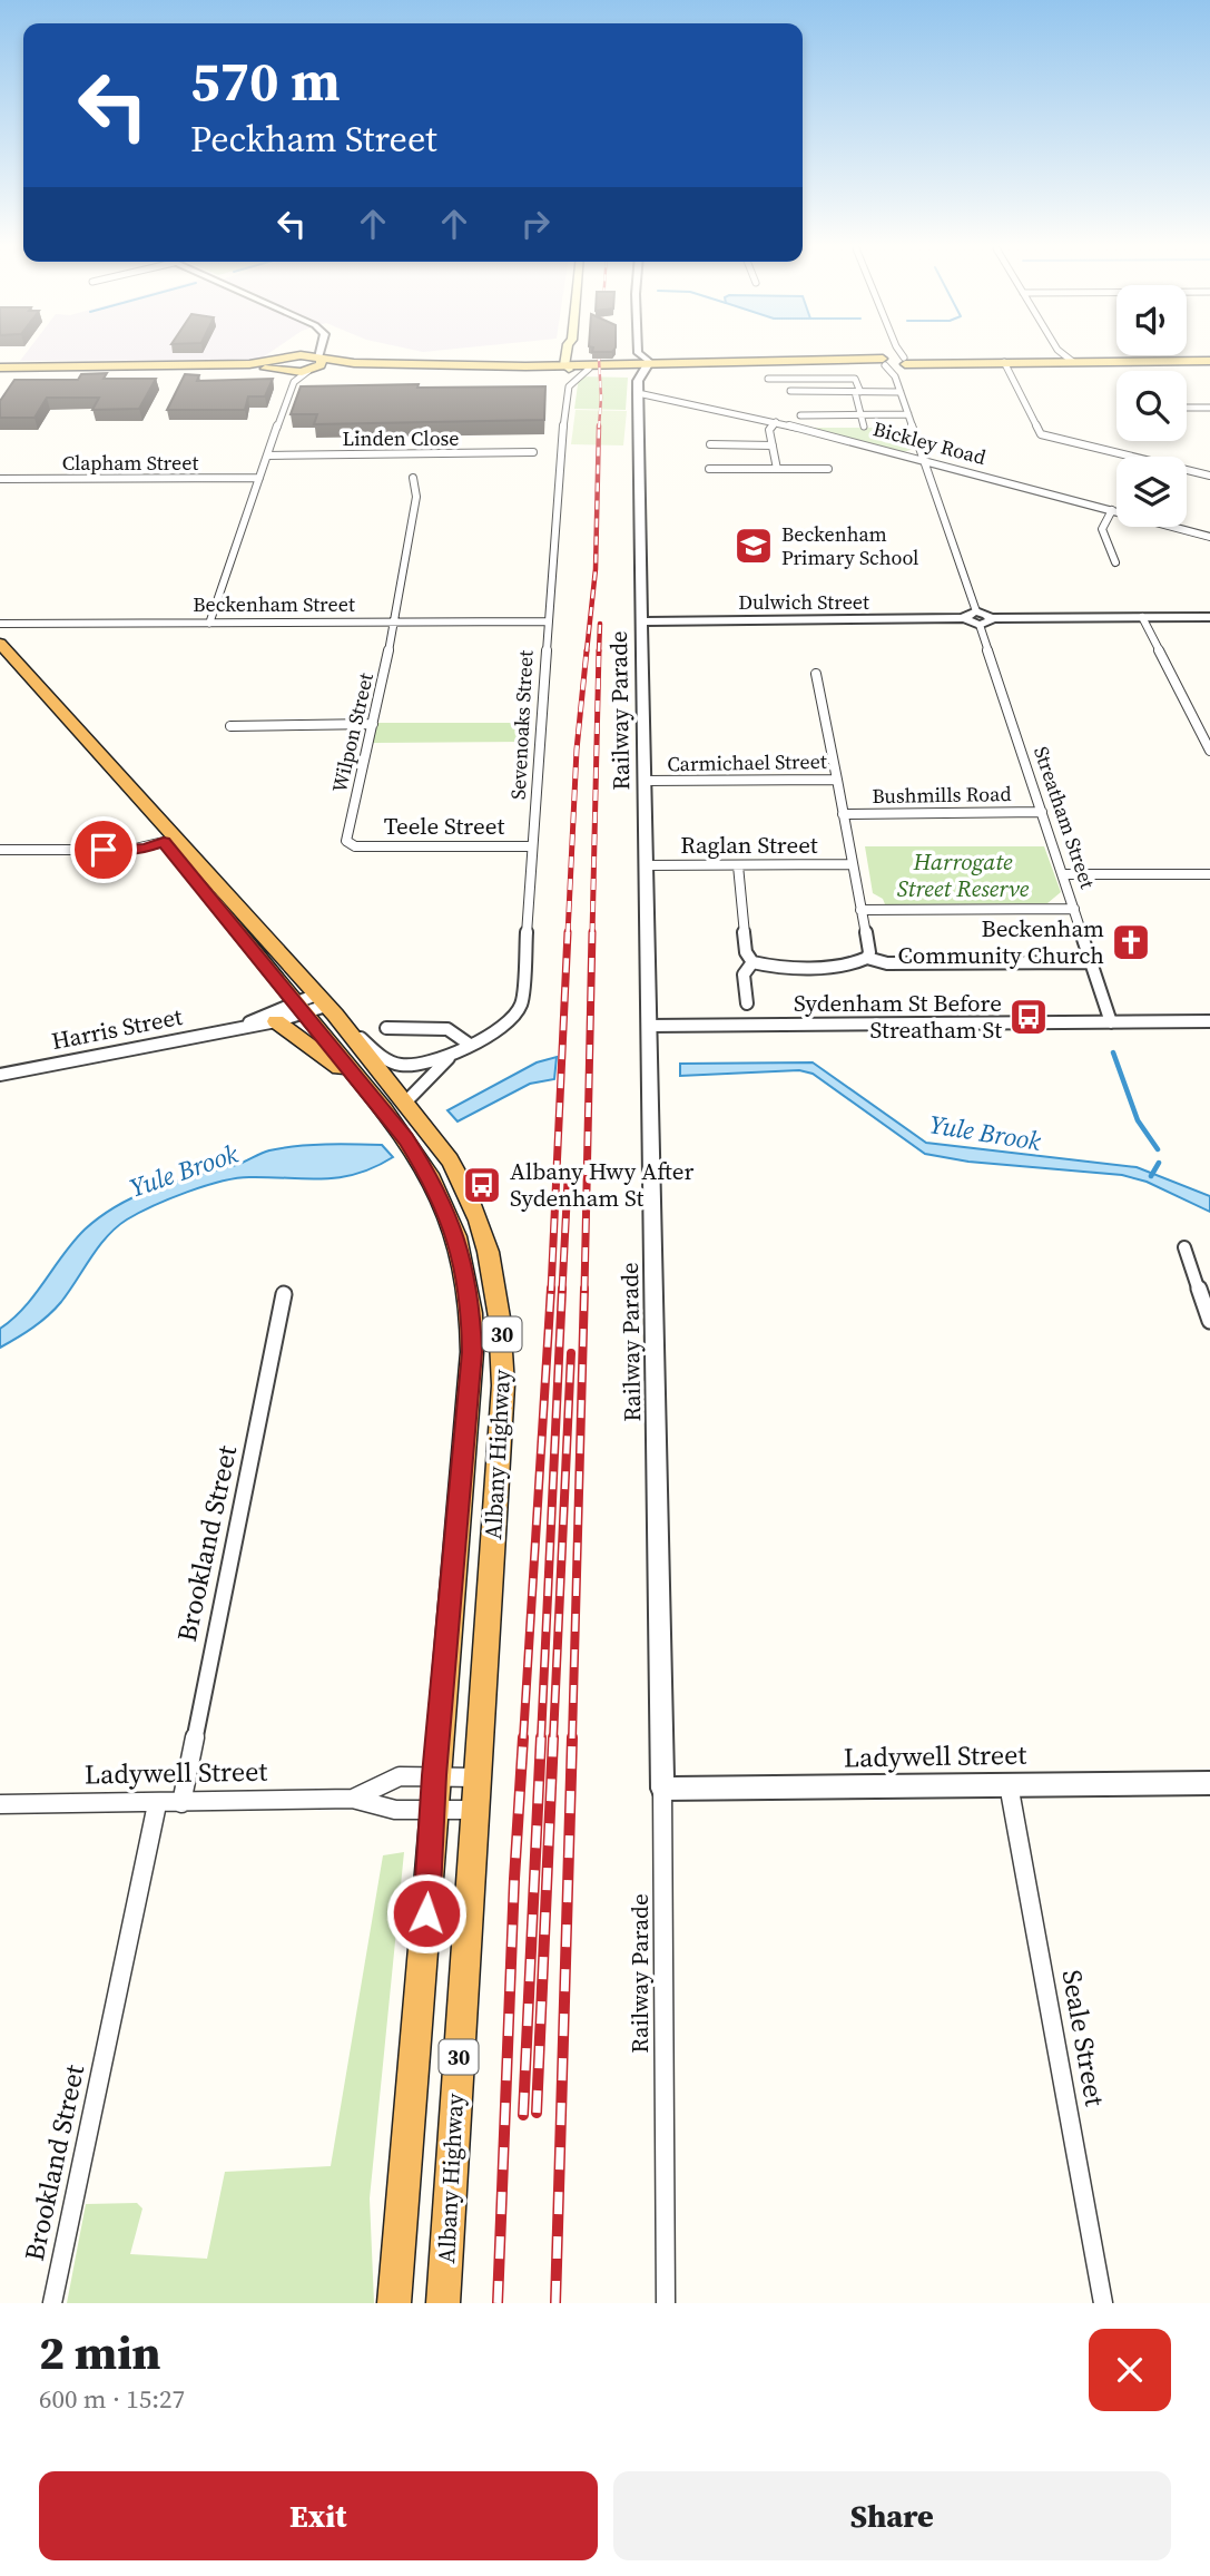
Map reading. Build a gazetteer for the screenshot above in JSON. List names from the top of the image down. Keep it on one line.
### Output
{"streets":{"highway":["30","Albany Highway"],"main road":["Sevenoaks Street"],"street":["Linden Close","Bickley Road","Clapham Street","Dulwich Street","Beckenham Street","Railway Parade","Wilpon Street","Carmichael Street","Bushmills Road","Streatham Street","Teele Street","Raglan Street","Harris Street","Brookland Street","Ladywell Street","Seale Street"]},"crossings":[["Bickley Road","Railway Parade"],["Dulwich Street","Railway Parade"],["Beckenham Street","Sevenoaks Street"],["Beckenham Street","Wilpon Street"],["Railway Parade","Carmichael Street"],["Railway Parade","Raglan Street"],["Railway Parade","Ladywell Street"],["Sevenoaks Street","Teele Street"],["Sevenoaks Street","Harris Street"],["Sevenoaks Street","Albany Highway"],["Wilpon Street","Teele Street"],["Bushmills Road","Streatham Street"],["Harris Street","Albany Highway"],["Albany Highway","Ladywell Street"],["Brookland Street","Ladywell Street"],["Ladywell Street","Seale Street"]],"water":["Yule Brook"],"parks":["Harrogate Street Reserve"],"places":{"school or university":["Beckenham Primary School"],"church":["Beckenham Community Church"],"bus stop":["Sydenham St Before Streatham St","Albany Hwy After Sydenham St"]},"page":{"turn":["570 m","Peckham Street"],"heading":["2 min","600 m · 15:27"],"buttons":["Exit","Share"]}}
